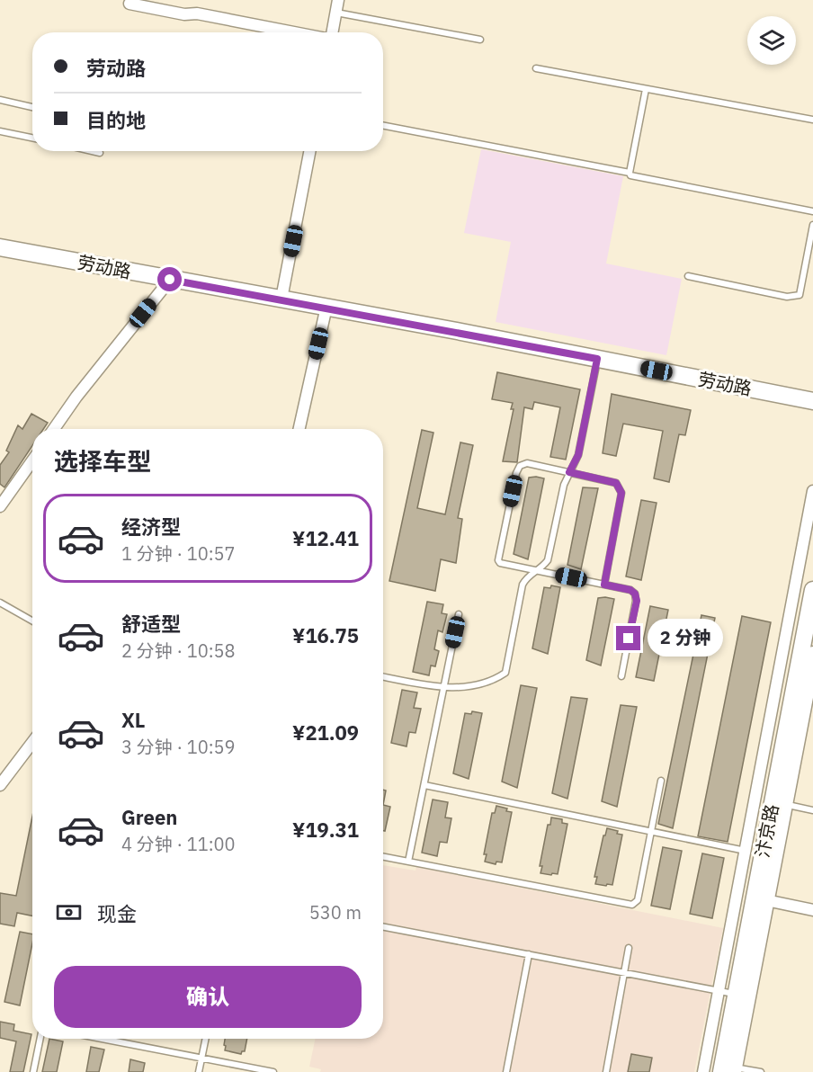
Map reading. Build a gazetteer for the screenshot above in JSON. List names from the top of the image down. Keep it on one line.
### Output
{"streets":{"main road":["劳动路","汴京路"]},"page":{"banner":["劳动路","目的地"],"heading":"选择车型","list":[{"name":"经济型","note":"1 分钟 · 10:57","value":"¥12.41"},{"name":"舒适型","note":"2 分钟 · 10:58","value":"¥16.75"},{"name":"XL","note":"3 分钟 · 10:59","value":"¥21.09"},{"name":"Green","note":"4 分钟 · 11:00","value":"¥19.31"}],"bubble":"2 分钟","pay":["现金","530 m"],"buttons":"确认"}}
